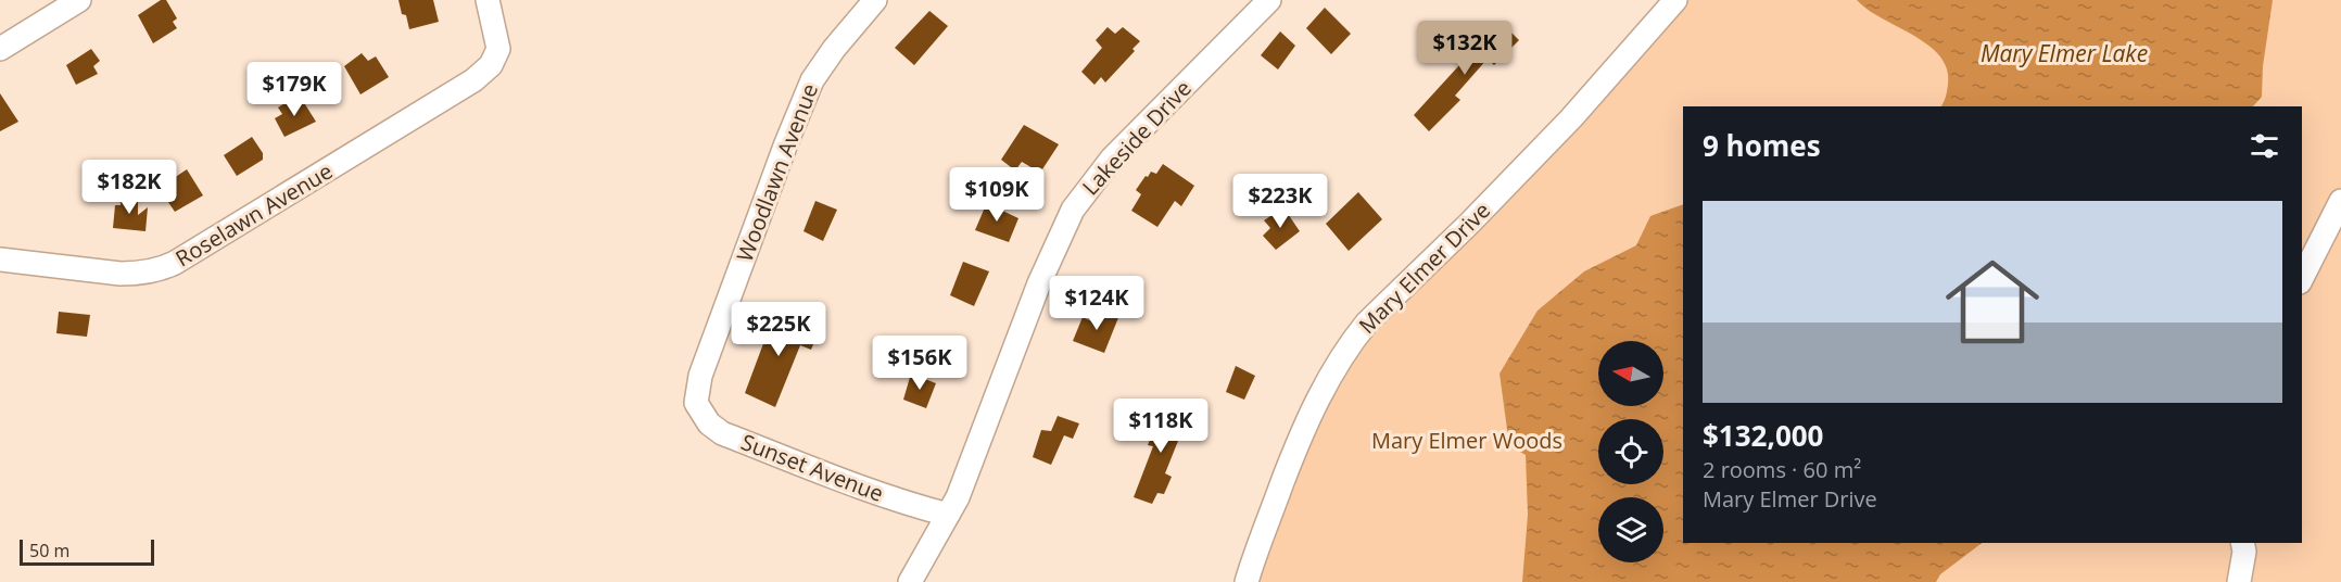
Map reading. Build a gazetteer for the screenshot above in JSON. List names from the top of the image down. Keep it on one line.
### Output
{"streets":{"street":["Lakeside Drive","Woodlawn Avenue","Roselawn Avenue","Mary Elmer Drive","Sunset Avenue"]},"crossings":[["Lakeside Drive","Sunset Avenue"],["Woodlawn Avenue","Sunset Avenue"]],"water":["Mary Elmer Lake"],"parks":["Mary Elmer Woods"],"scale_bar":"50 m","north":"left","page":{"price":["$132K","$179K","$182K","$109K","$223K","$124K","$225K","$156K","$118K"],"heading":"9 homes","list":[{"name":"$132,000","note":"2 rooms · 60 m² · Mary Elmer Drive"}],"scale":"50 m"}}
